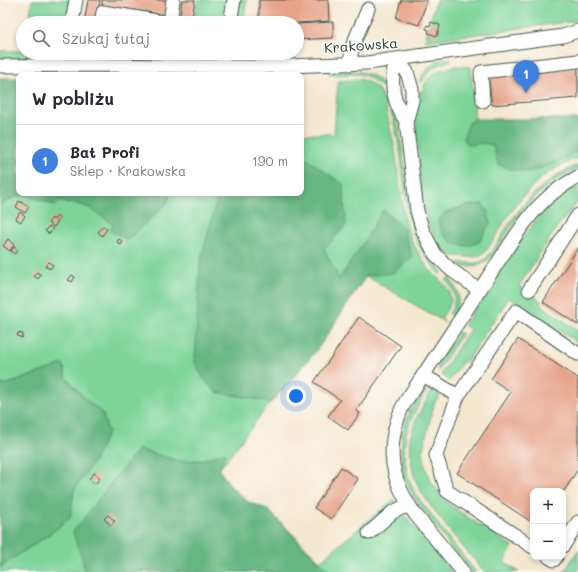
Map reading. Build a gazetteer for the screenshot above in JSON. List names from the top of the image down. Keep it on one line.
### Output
{"streets":{"street":["Krakowska"]},"page":{"search":"Szukaj tutaj","pins":"1","heading":"W pobliżu","list":[{"mark":"1","name":"Bat Profi","note":"Sklep · Krakowska","value":"190 m"}],"map_buttons":["+","−"]}}
